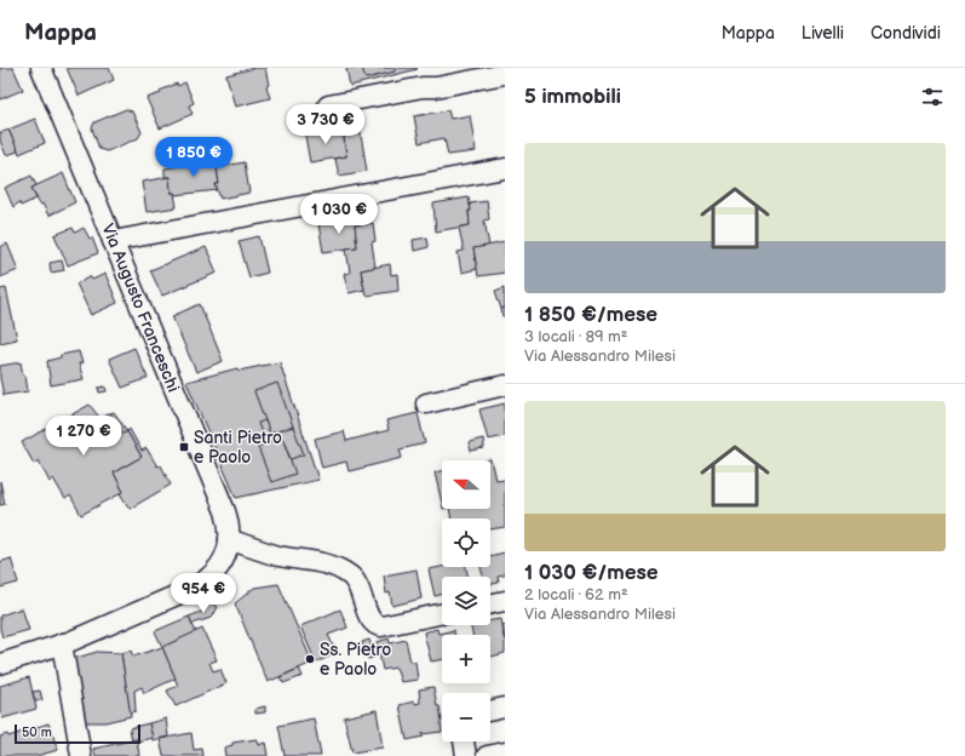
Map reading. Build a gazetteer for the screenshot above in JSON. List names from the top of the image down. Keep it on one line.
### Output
{"streets":{"street":["Via Augusto Franceschi"]},"places":{"transit":["Santi Pietro e Paolo"],"other":["Ss. Pietro e Paolo"]},"scale_bar":"50 m","north":"left","page":{"header":"Mappa","nav":["Mappa","Livelli","Condividi"],"heading":"5 immobili","price":["3 730 €","1 850 €","1 030 €","1 270 €","954 €"],"list":[{"name":"1 850 €/mese","note":"3 locali · 89 m² · Via Alessandro Milesi"},{"name":"1 030 €/mese","note":"2 locali · 62 m² · Via Alessandro Milesi"}],"map_buttons":["+","−"],"scale":"50 m"}}
